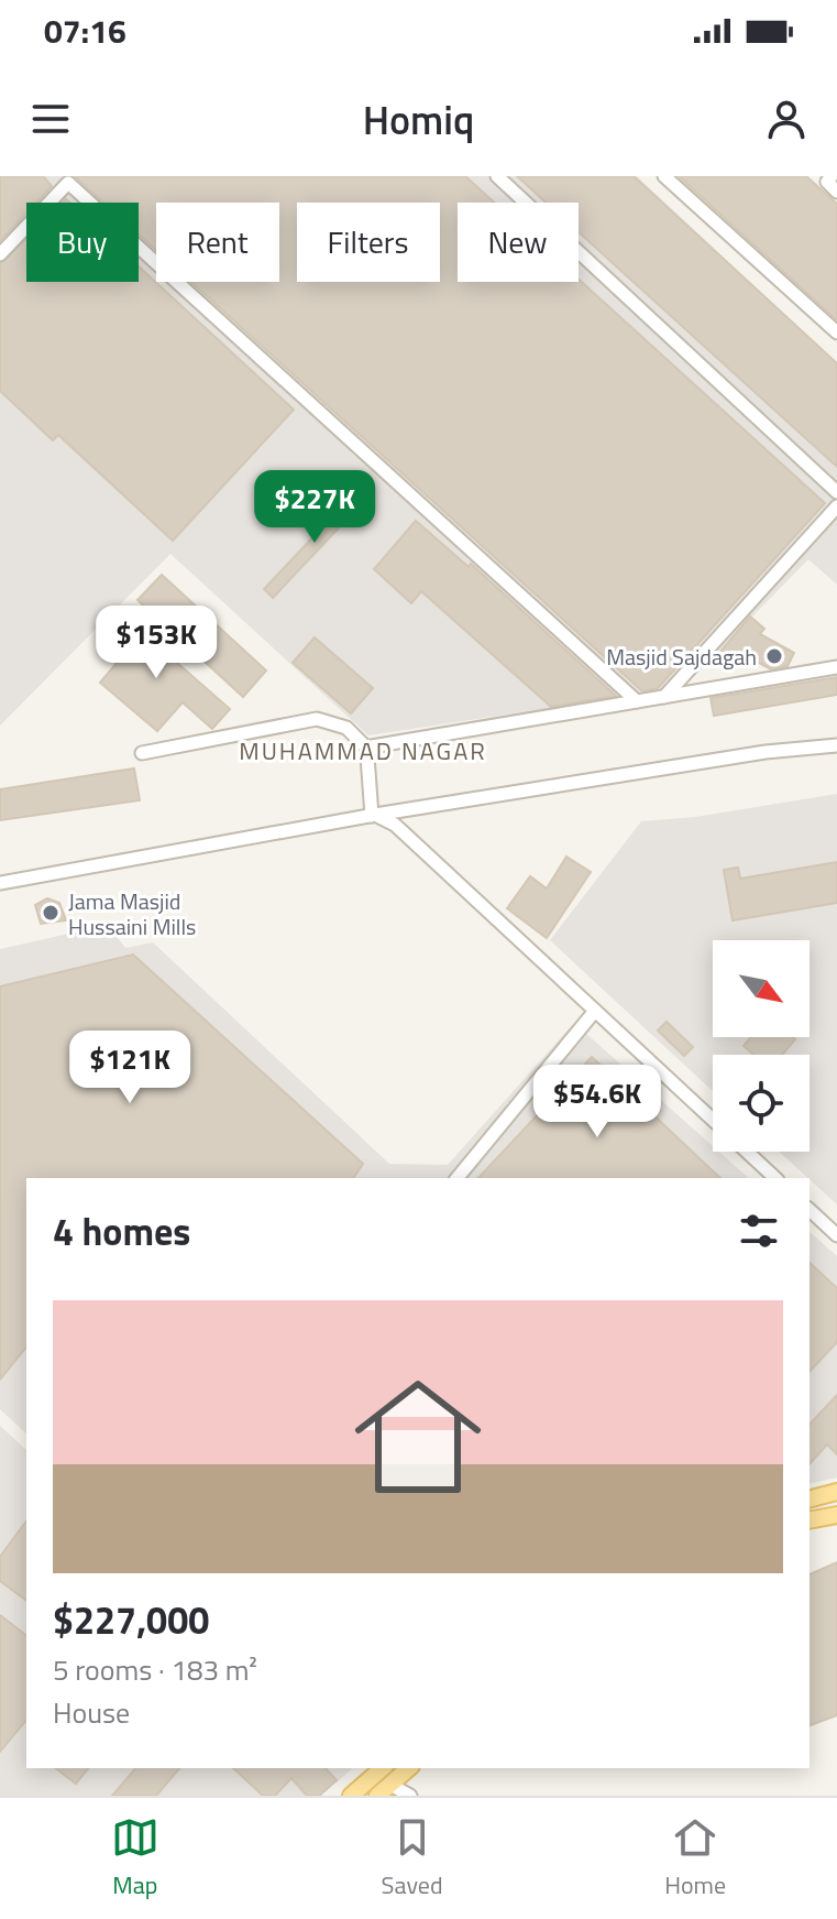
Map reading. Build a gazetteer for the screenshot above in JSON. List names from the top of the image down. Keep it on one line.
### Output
{"districts":["MUHAMMAD NAGAR"],"places":["Masjid Sajdagah","Jama Masjid Hussaini Mills"],"north":"bottom right","page":{"status":"07:16","header":"Homiq","chip":["Buy","Rent","Filters","New"],"price":["$227K","$153K","$121K","$54.6K"],"heading":"4 homes","list":[{"name":"$227,000","note":"5 rooms · 183 m² · House"}],"tabs":["Map","Saved","Home"]}}
